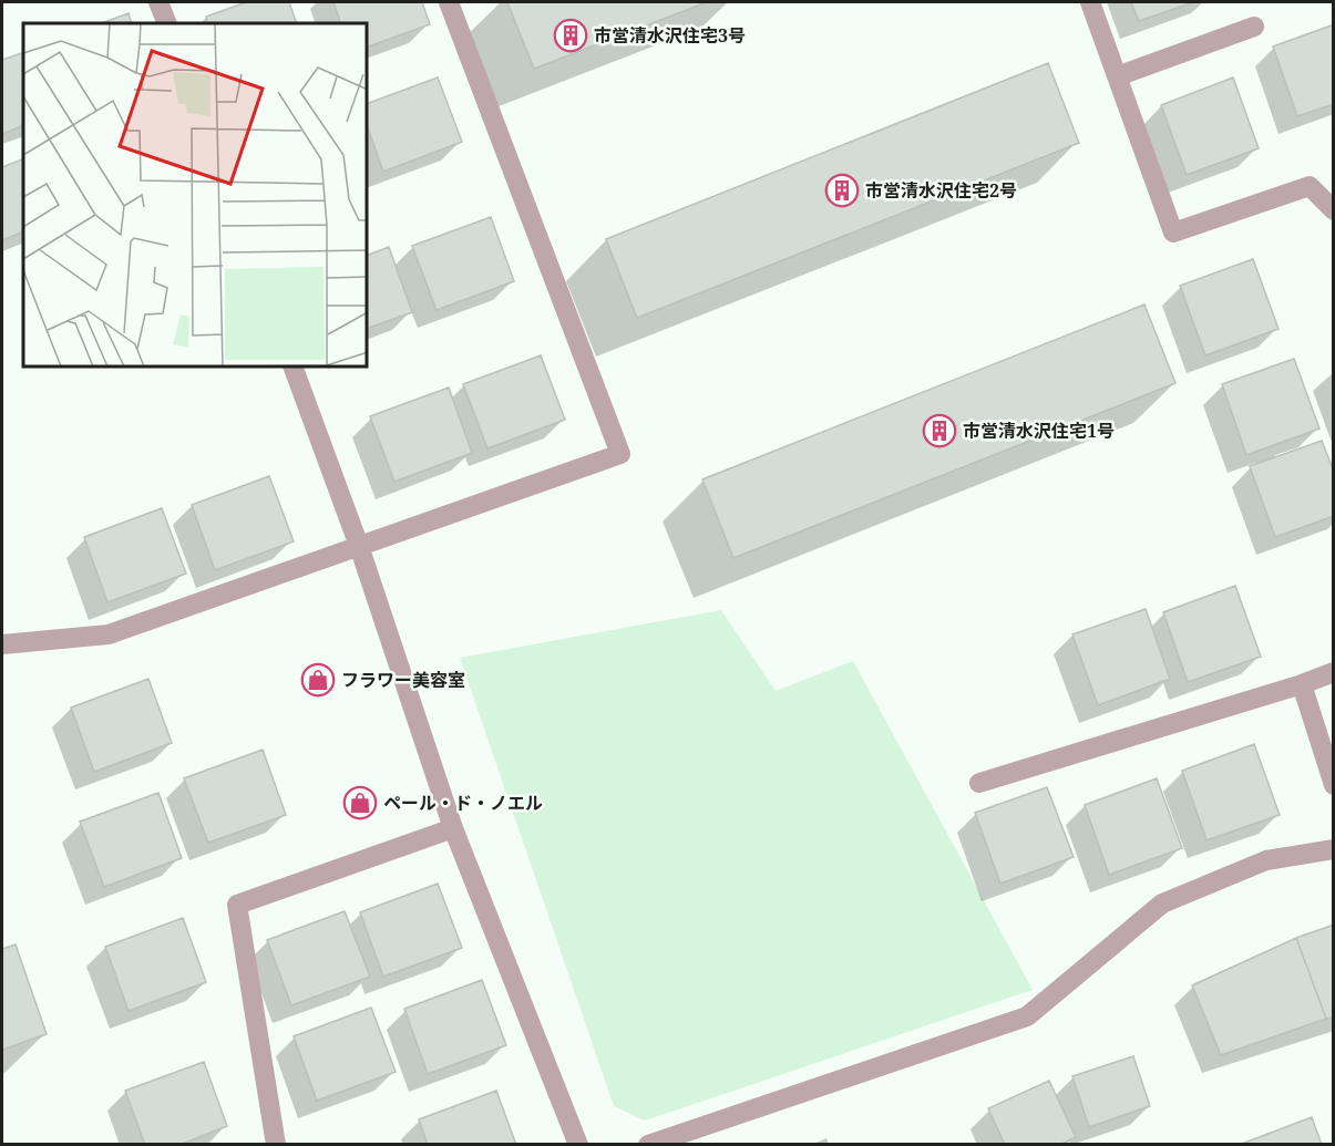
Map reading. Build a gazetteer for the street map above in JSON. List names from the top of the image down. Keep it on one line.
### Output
{"places":{"building":["市営清水沢住宅3号","市営清水沢住宅2号","市営清水沢住宅1号"],"shop":["フラワー美容室","ペール・ド・ノエル"]}}
